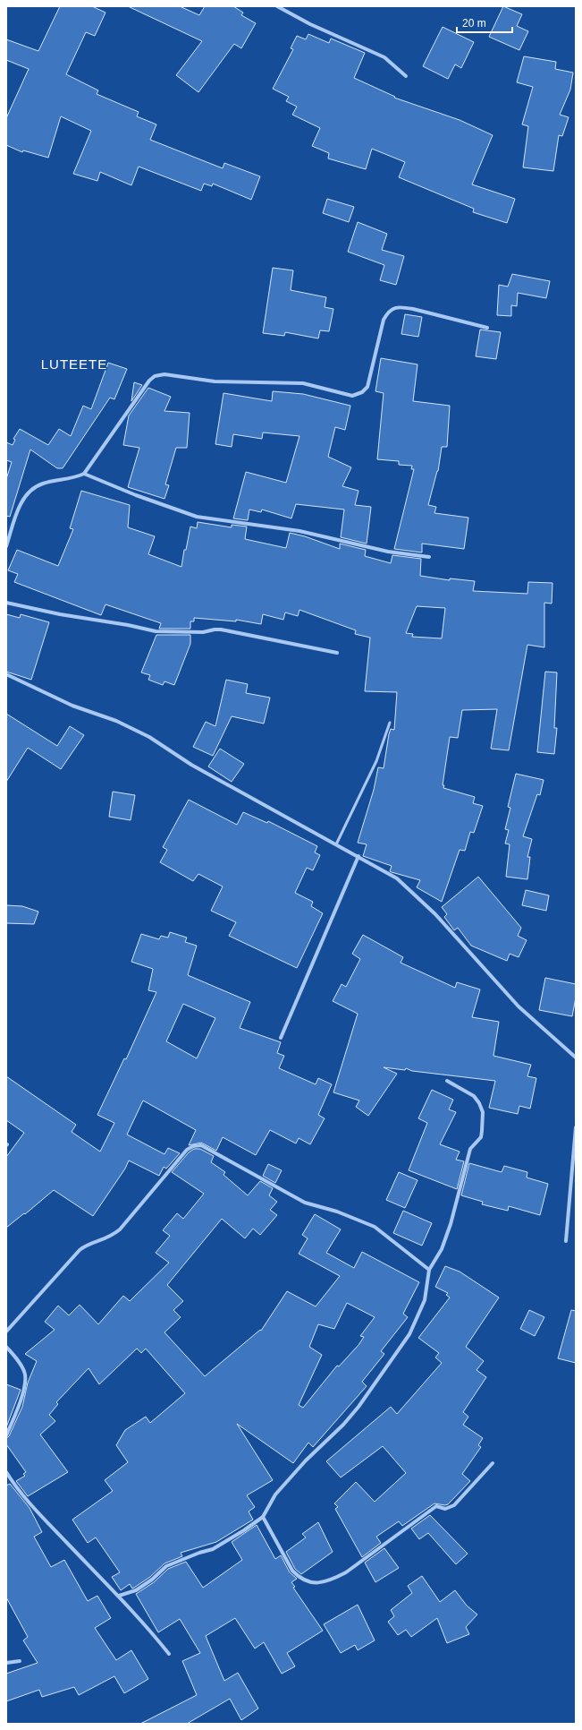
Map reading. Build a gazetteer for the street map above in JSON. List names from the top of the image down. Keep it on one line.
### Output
{"districts":["LUTEETE"],"scale_bar":"20 m"}
